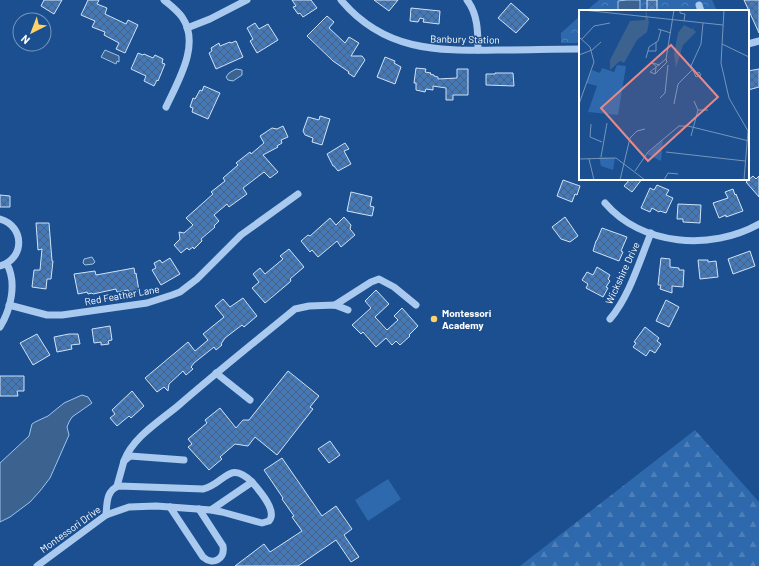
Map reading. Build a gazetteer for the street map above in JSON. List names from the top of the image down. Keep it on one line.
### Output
{"streets":{"street":["Banbury Station","Wickshire Drive","Red Feather Lane","Montessori Drive"]},"places":["Montessori Academy"],"north":"bottom left"}
